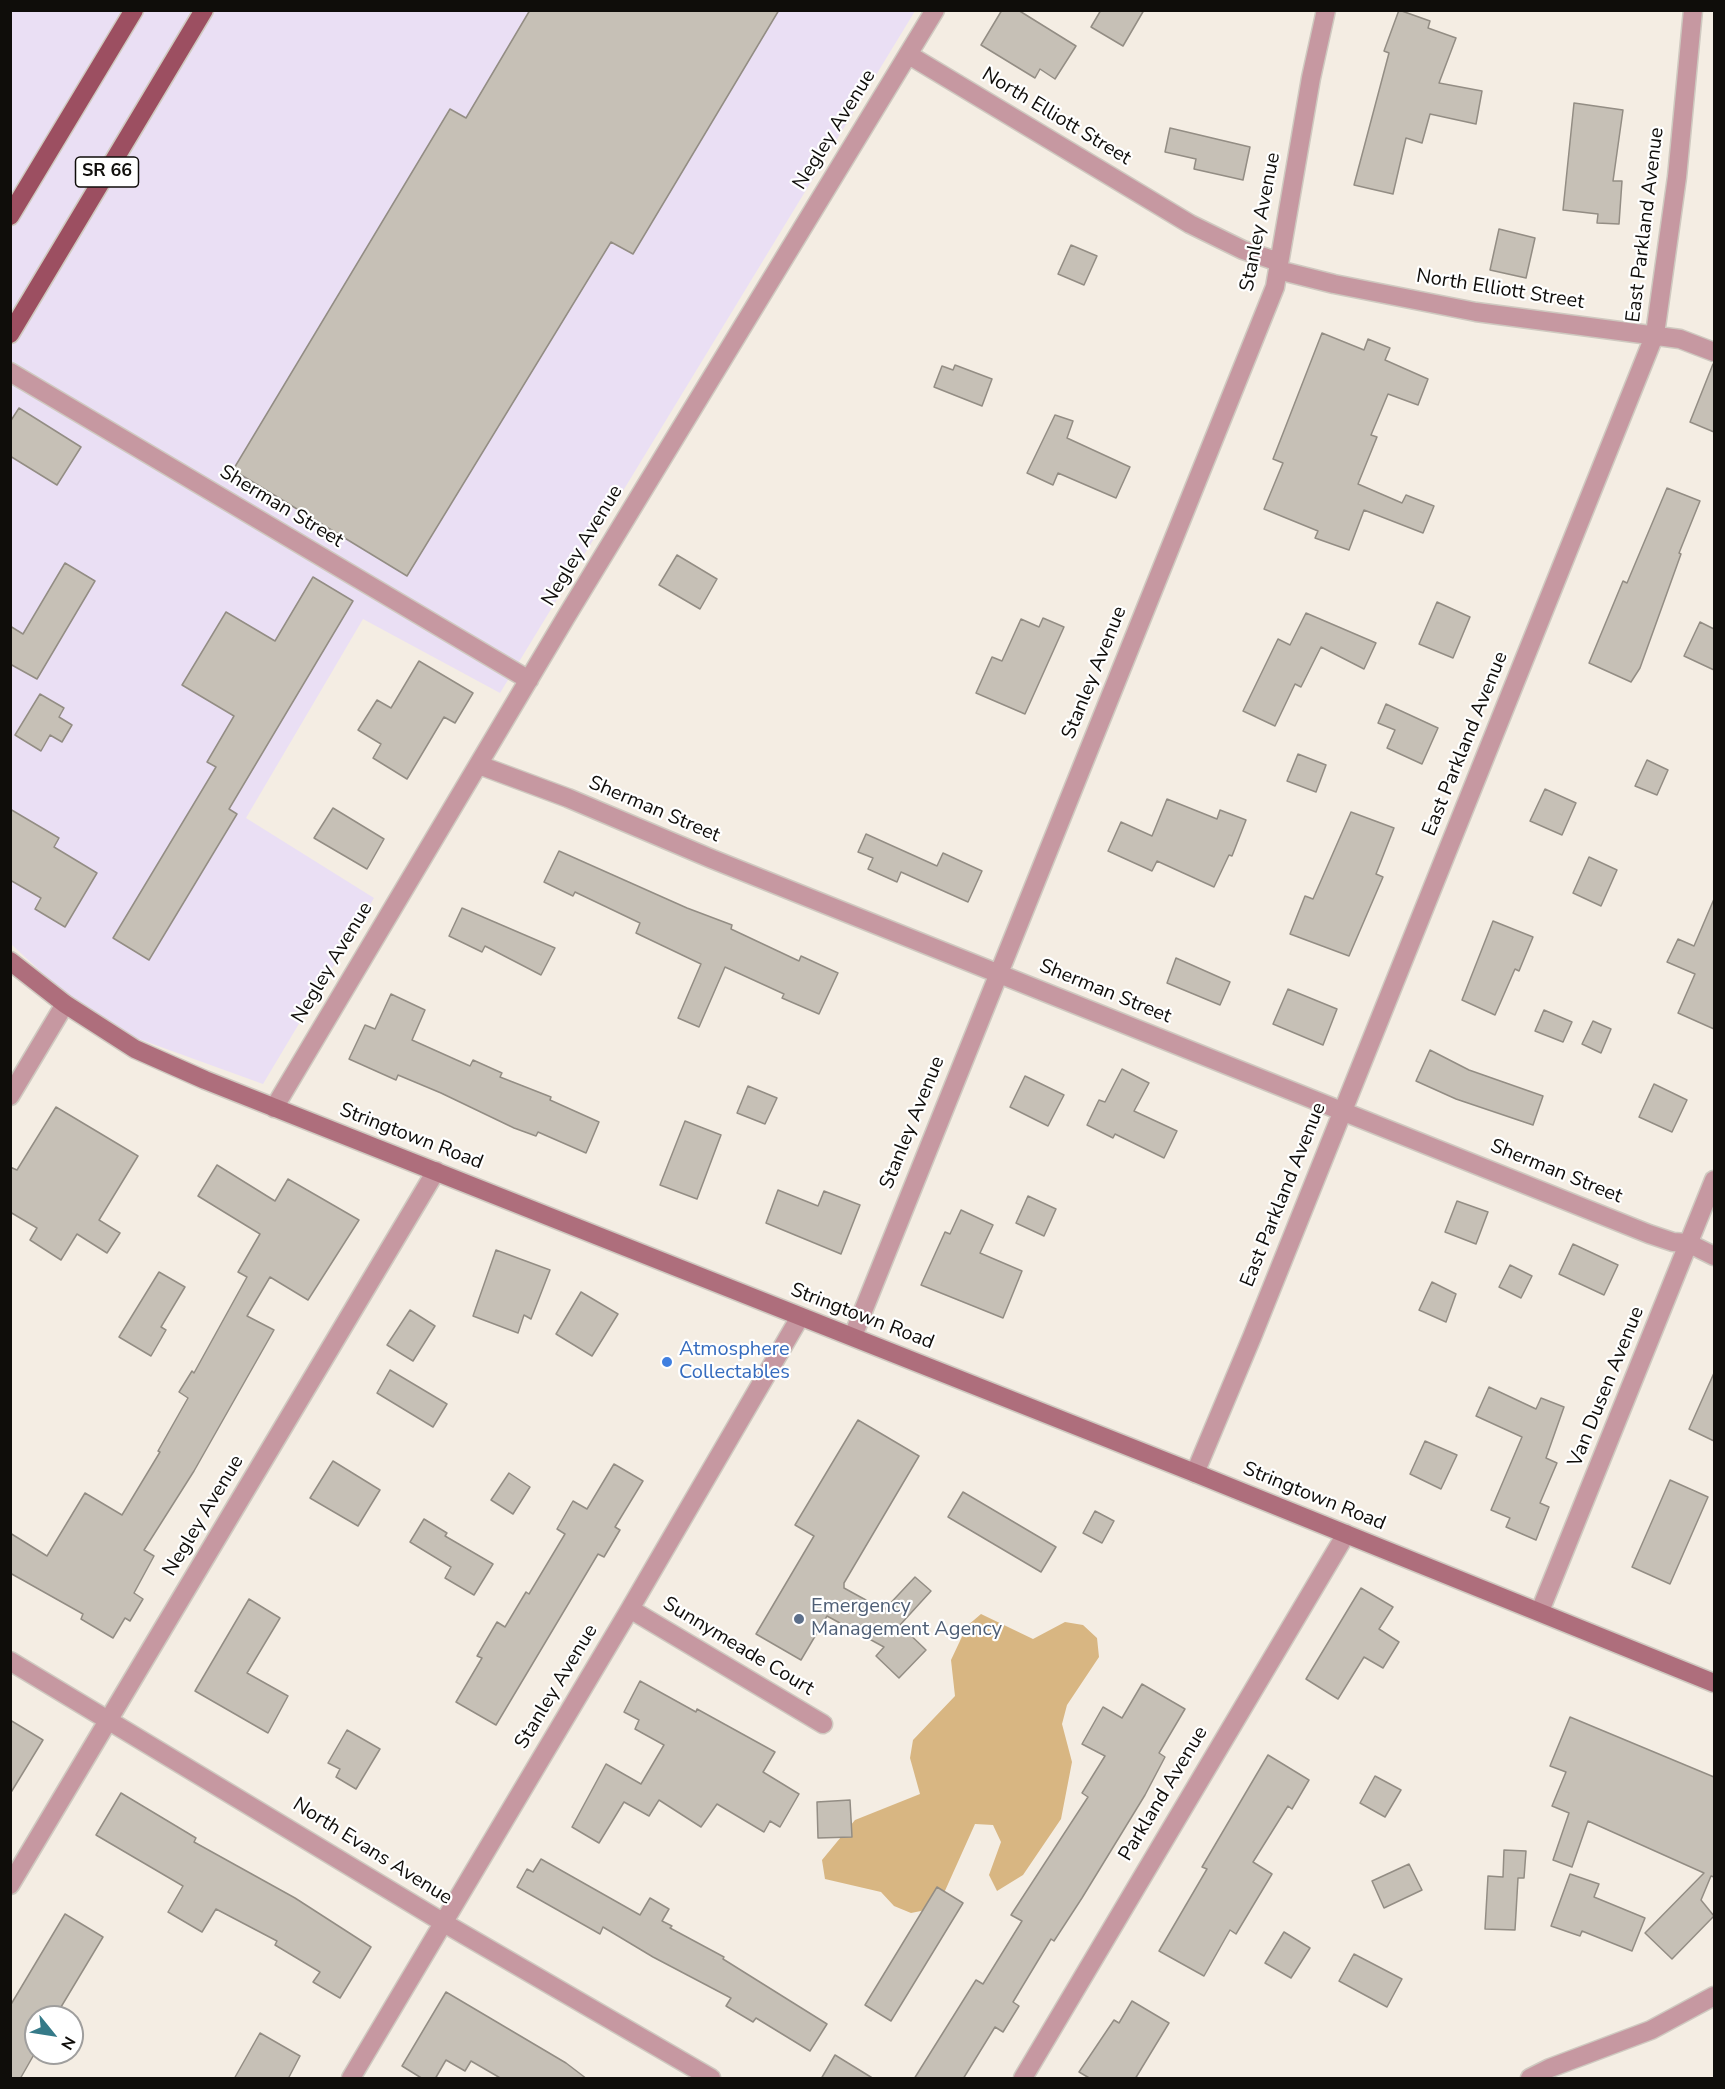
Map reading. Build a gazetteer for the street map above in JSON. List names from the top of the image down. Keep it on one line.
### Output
{"streets":{"main road":["SR 66","Stringtown Road"],"street":["North Elliott Street","Negley Avenue","Stanley Avenue","East Parkland Avenue","Sherman Street","Van Dusen Avenue","Sunnymeade Court","Parkland Avenue","North Evans Avenue"]},"crossings":[["North Elliott Street","Negley Avenue"],["North Elliott Street","Stanley Avenue"],["North Elliott Street","East Parkland Avenue"],["Negley Avenue","Sherman Street"],["Negley Avenue","Stringtown Road"],["Negley Avenue","North Evans Avenue"],["Stanley Avenue","Sherman Street"],["Stanley Avenue","Stringtown Road"],["Stanley Avenue","Sunnymeade Court"],["Stanley Avenue","North Evans Avenue"],["East Parkland Avenue","Sherman Street"],["East Parkland Avenue","Stringtown Road"],["Sherman Street","Van Dusen Avenue"],["Stringtown Road","Van Dusen Avenue"],["Stringtown Road","Parkland Avenue"]],"places":["Atmosphere Collectables","Emergency Management Agency"],"north":"bottom right"}
